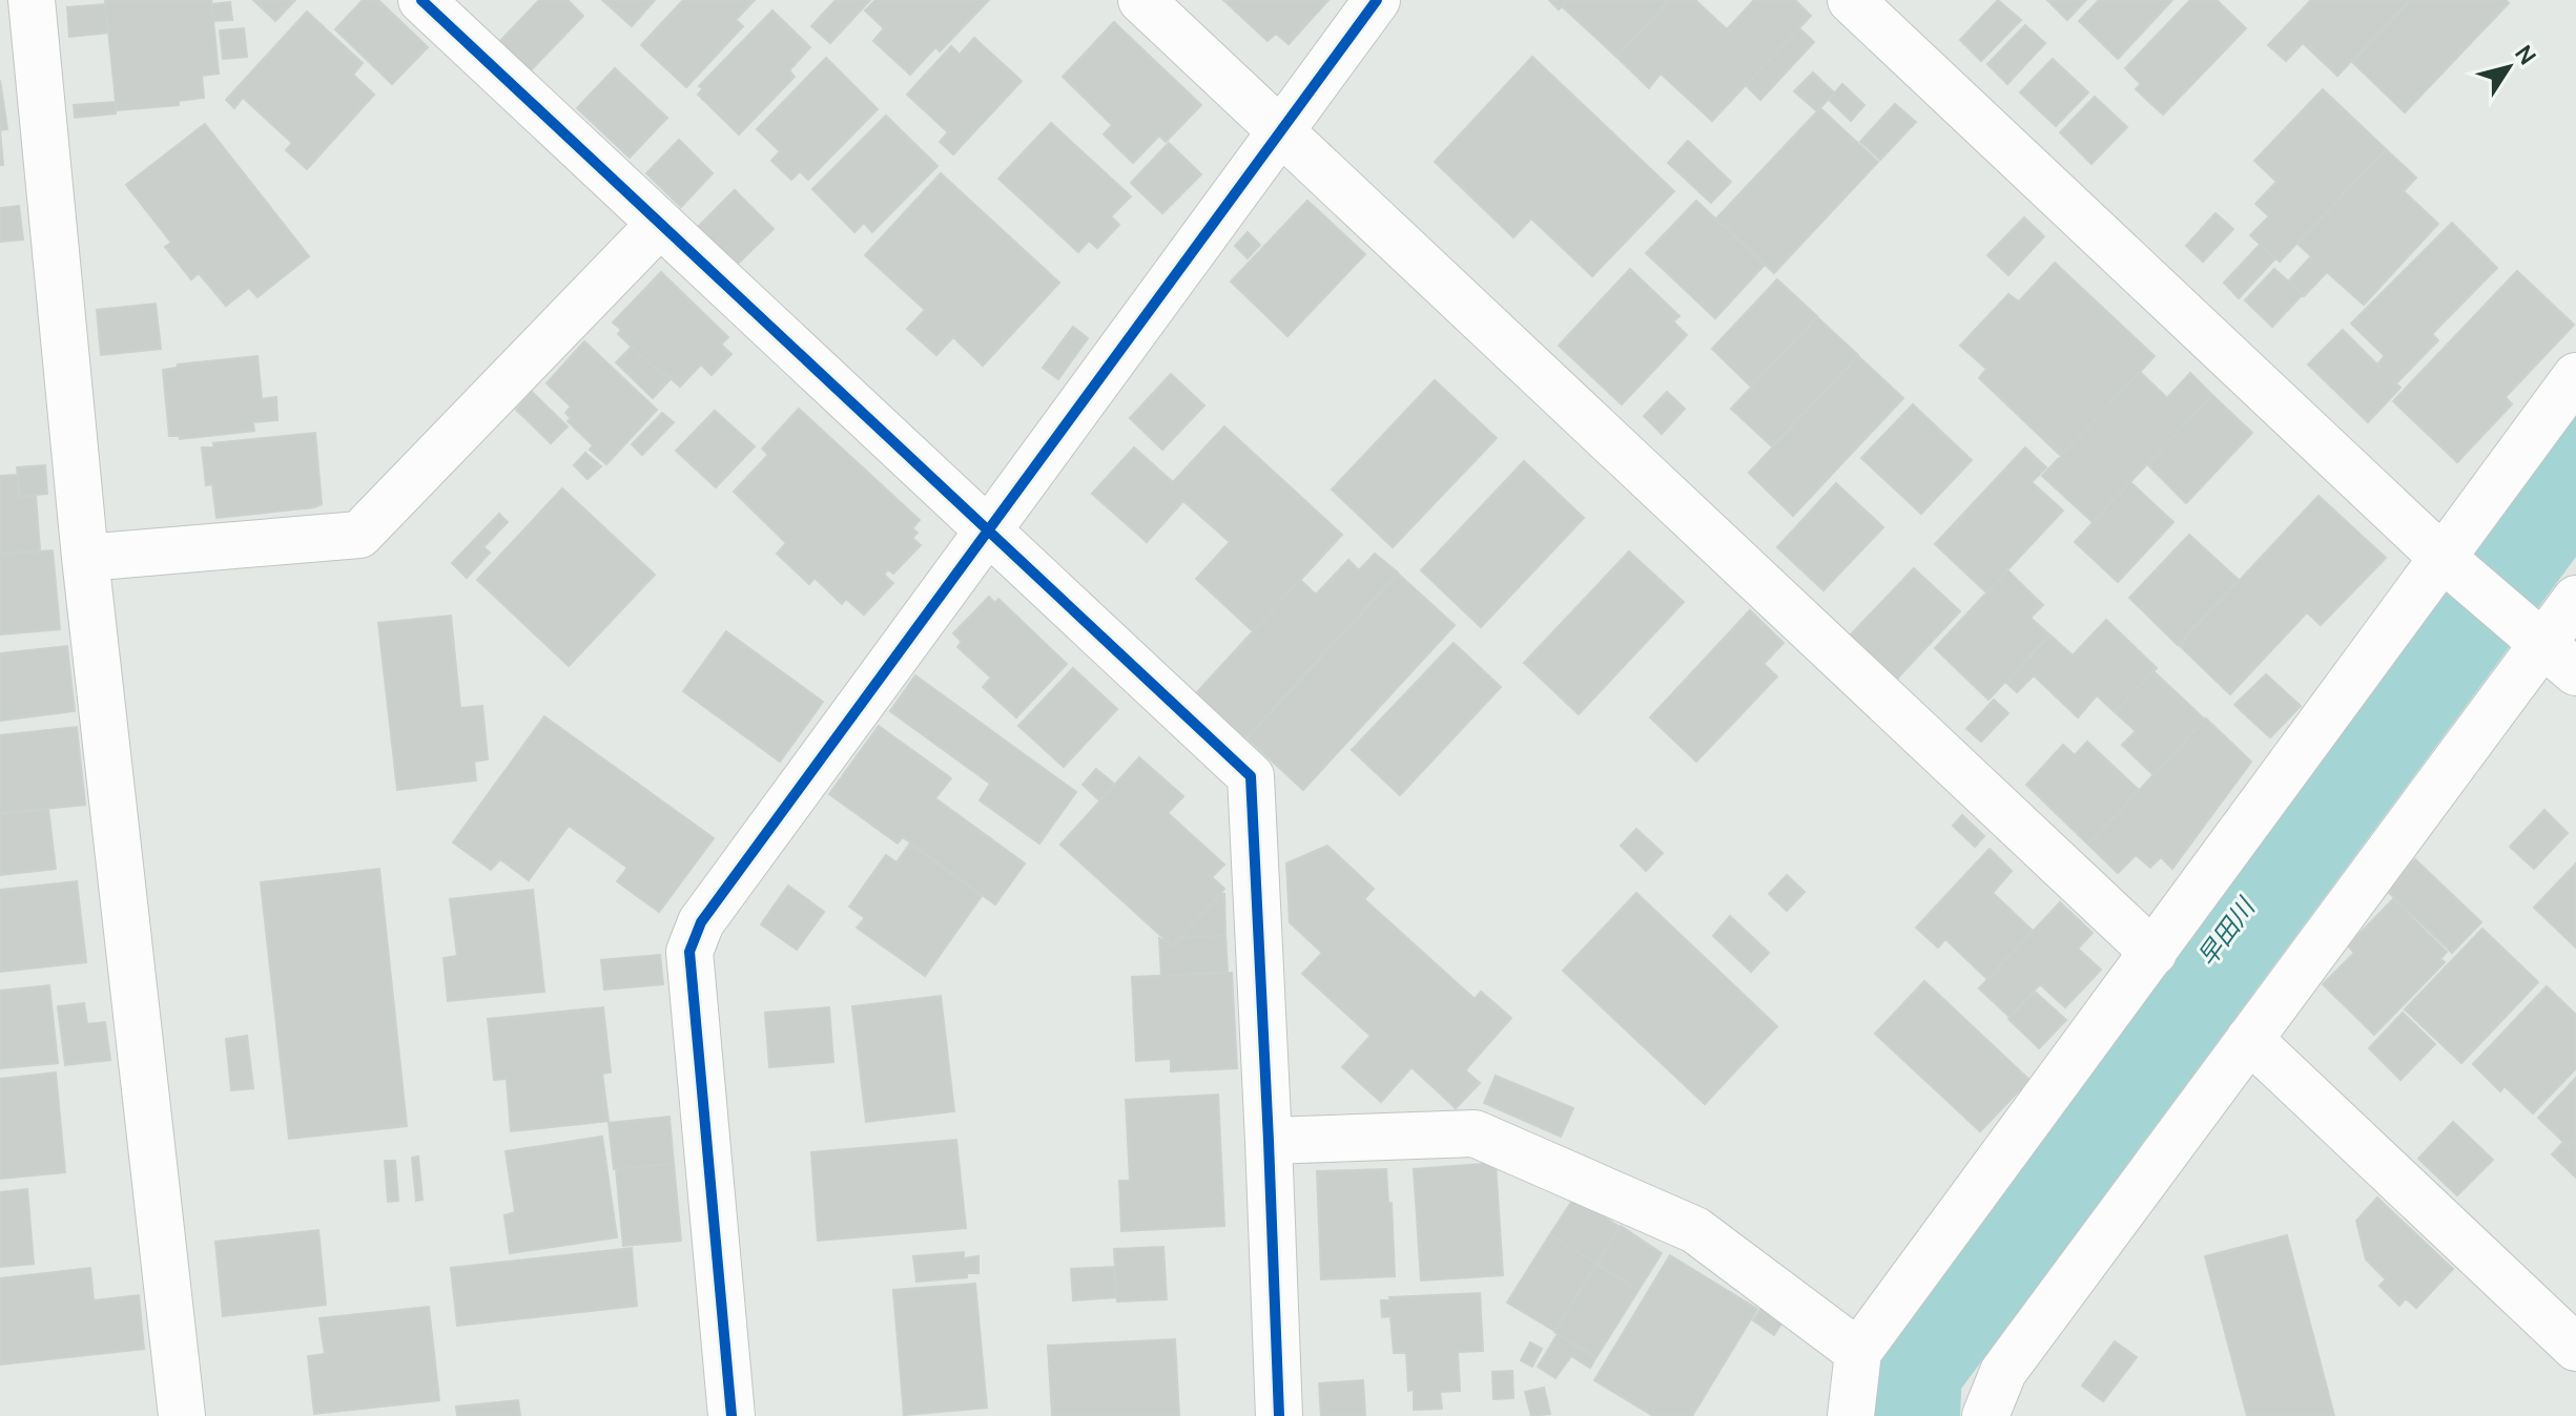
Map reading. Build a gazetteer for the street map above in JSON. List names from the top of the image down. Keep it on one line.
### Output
{"water":["早田川"],"north":"top right"}
